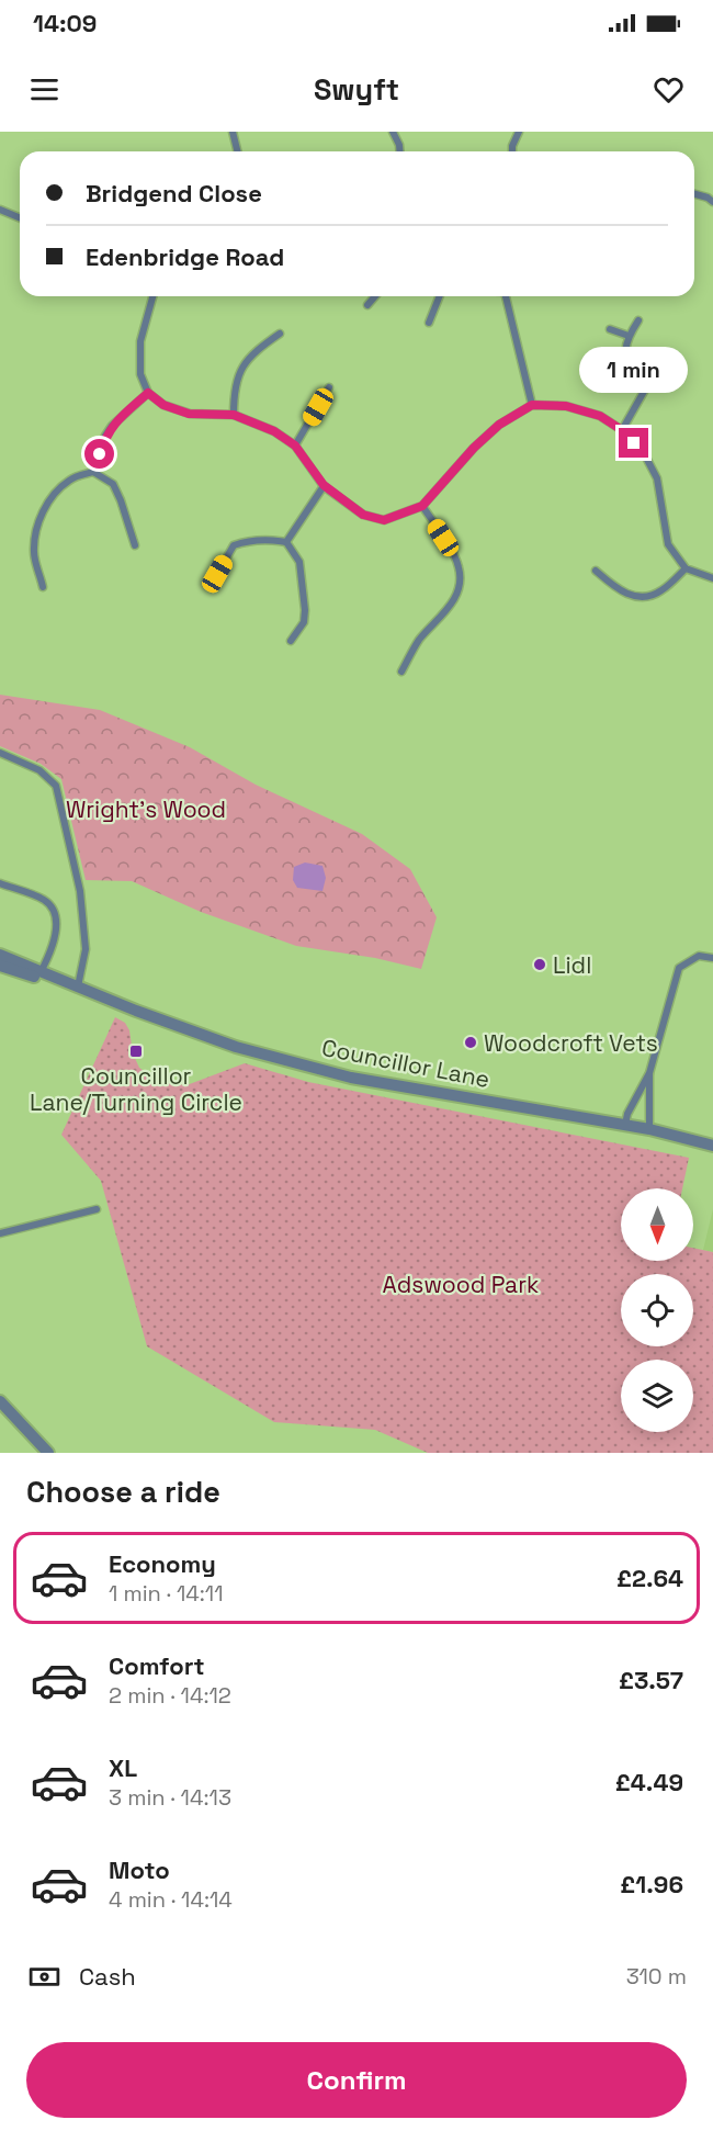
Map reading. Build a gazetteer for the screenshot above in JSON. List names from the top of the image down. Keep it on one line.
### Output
{"streets":{"street":["Councillor Lane"]},"parks":["Wright's Wood","Adswood Park"],"places":{"other":["Lidl","Woodcroft Vets"],"transit":["Councillor Lane/Turning Circle"]},"north":"bottom","page":{"status":"14:09","header":"Swyft","banner":["Bridgend Close","Edenbridge Road"],"bubble":"1 min","heading":"Choose a ride","list":[{"name":"Economy","note":"1 min · 14:11","value":"£2.64"},{"name":"Comfort","note":"2 min · 14:12","value":"£3.57"},{"name":"XL","note":"3 min · 14:13","value":"£4.49"},{"name":"Moto","note":"4 min · 14:14","value":"£1.96"}],"pay":["Cash","310 m"],"buttons":"Confirm"}}
